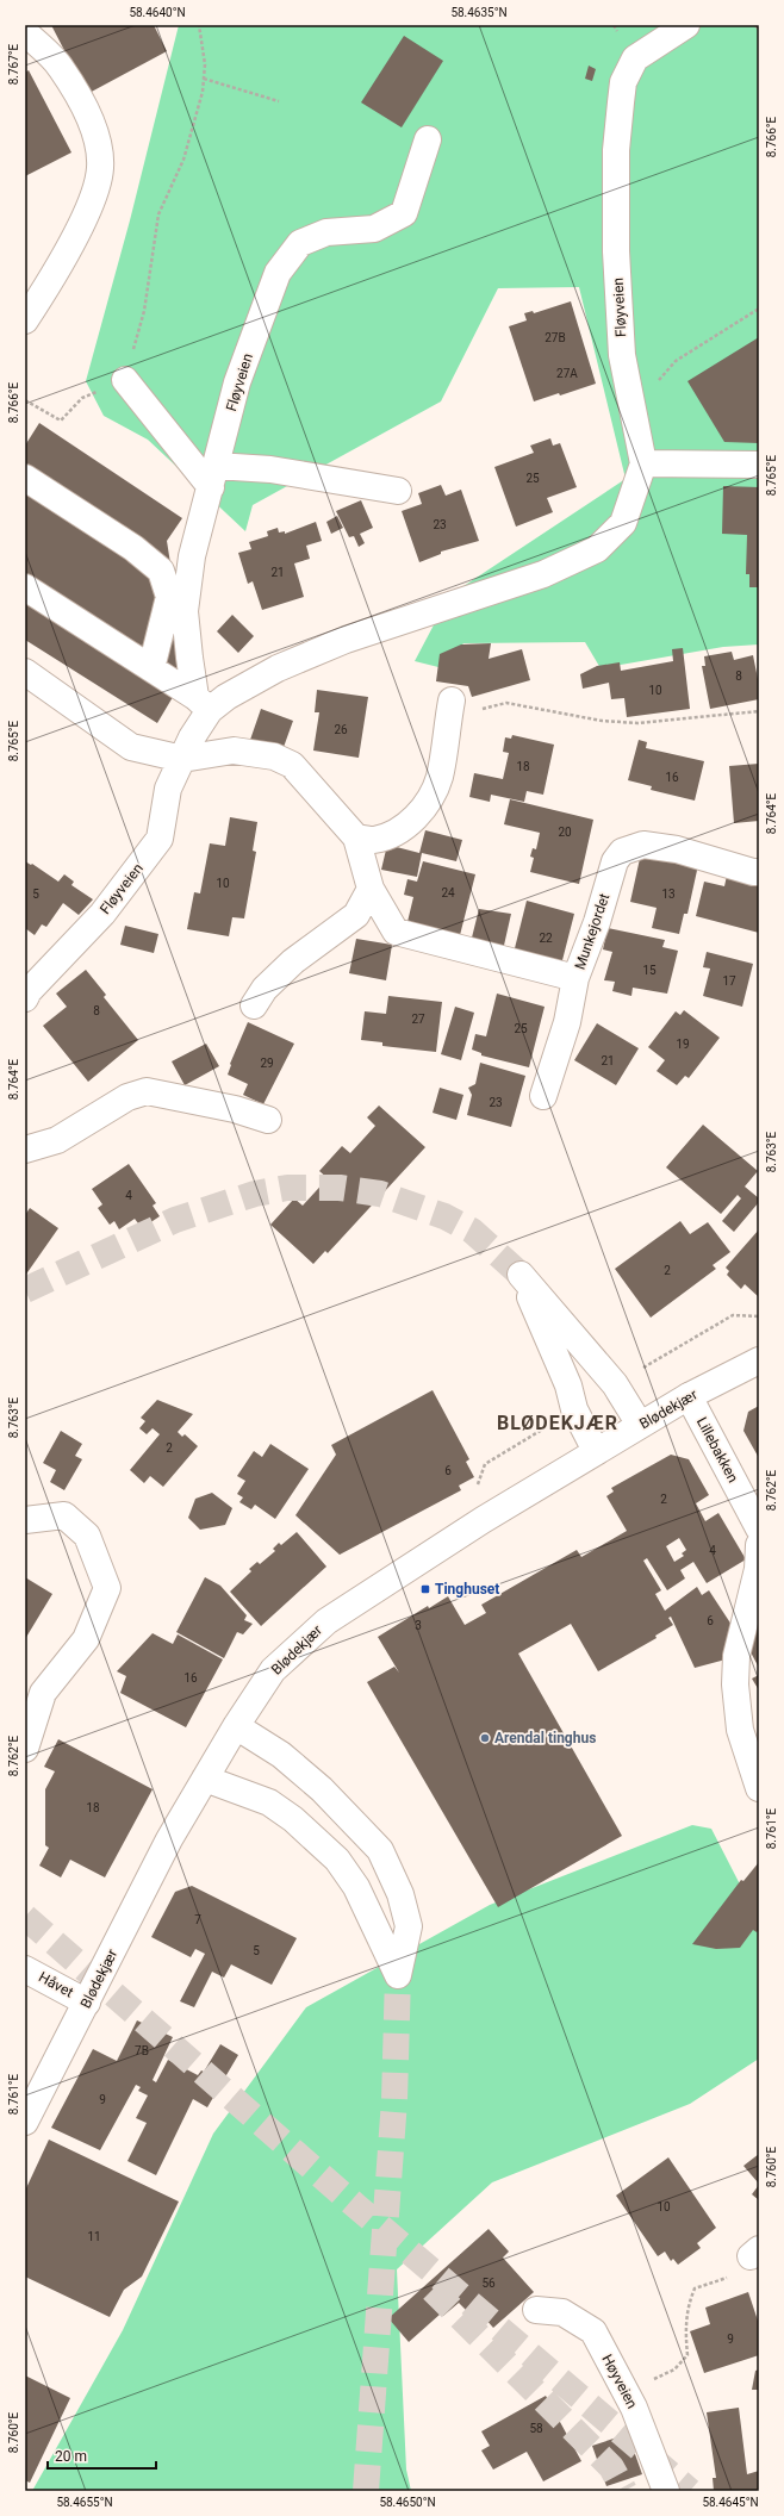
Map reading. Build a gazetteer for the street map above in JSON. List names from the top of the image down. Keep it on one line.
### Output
{"streets":{"street":["Fløyveien","Munkejordet","Blødekjær","Lillebakken","Håvet","Høyveien"]},"crossings":[["Fløyveien","Munkejordet"],["Blødekjær","Lillebakken"],["Blødekjær","Håvet"]],"districts":["BLØDEKJÆR"],"places":{"transit":["Tinghuset"],"other":["Arendal tinghus"]},"house_numbers":["27B","27A","25","23","21","8","10","26","18","16","20","10","24","5","13","22","15","17","8","27","25","19","21","29","23","4","2","2","6","2","4","6","3","16","18","7","5","7B","9","10","11","56","9","58"],"scale_bar":"20 m","coordinates":["58.4640°N","58.4635°N","8.767°E","8.766°E","8.765°E","8.764°E","8.763°E","8.762°E","8.761°E","8.760°E","58.4655°N","58.4650°N","58.4645°N"]}
